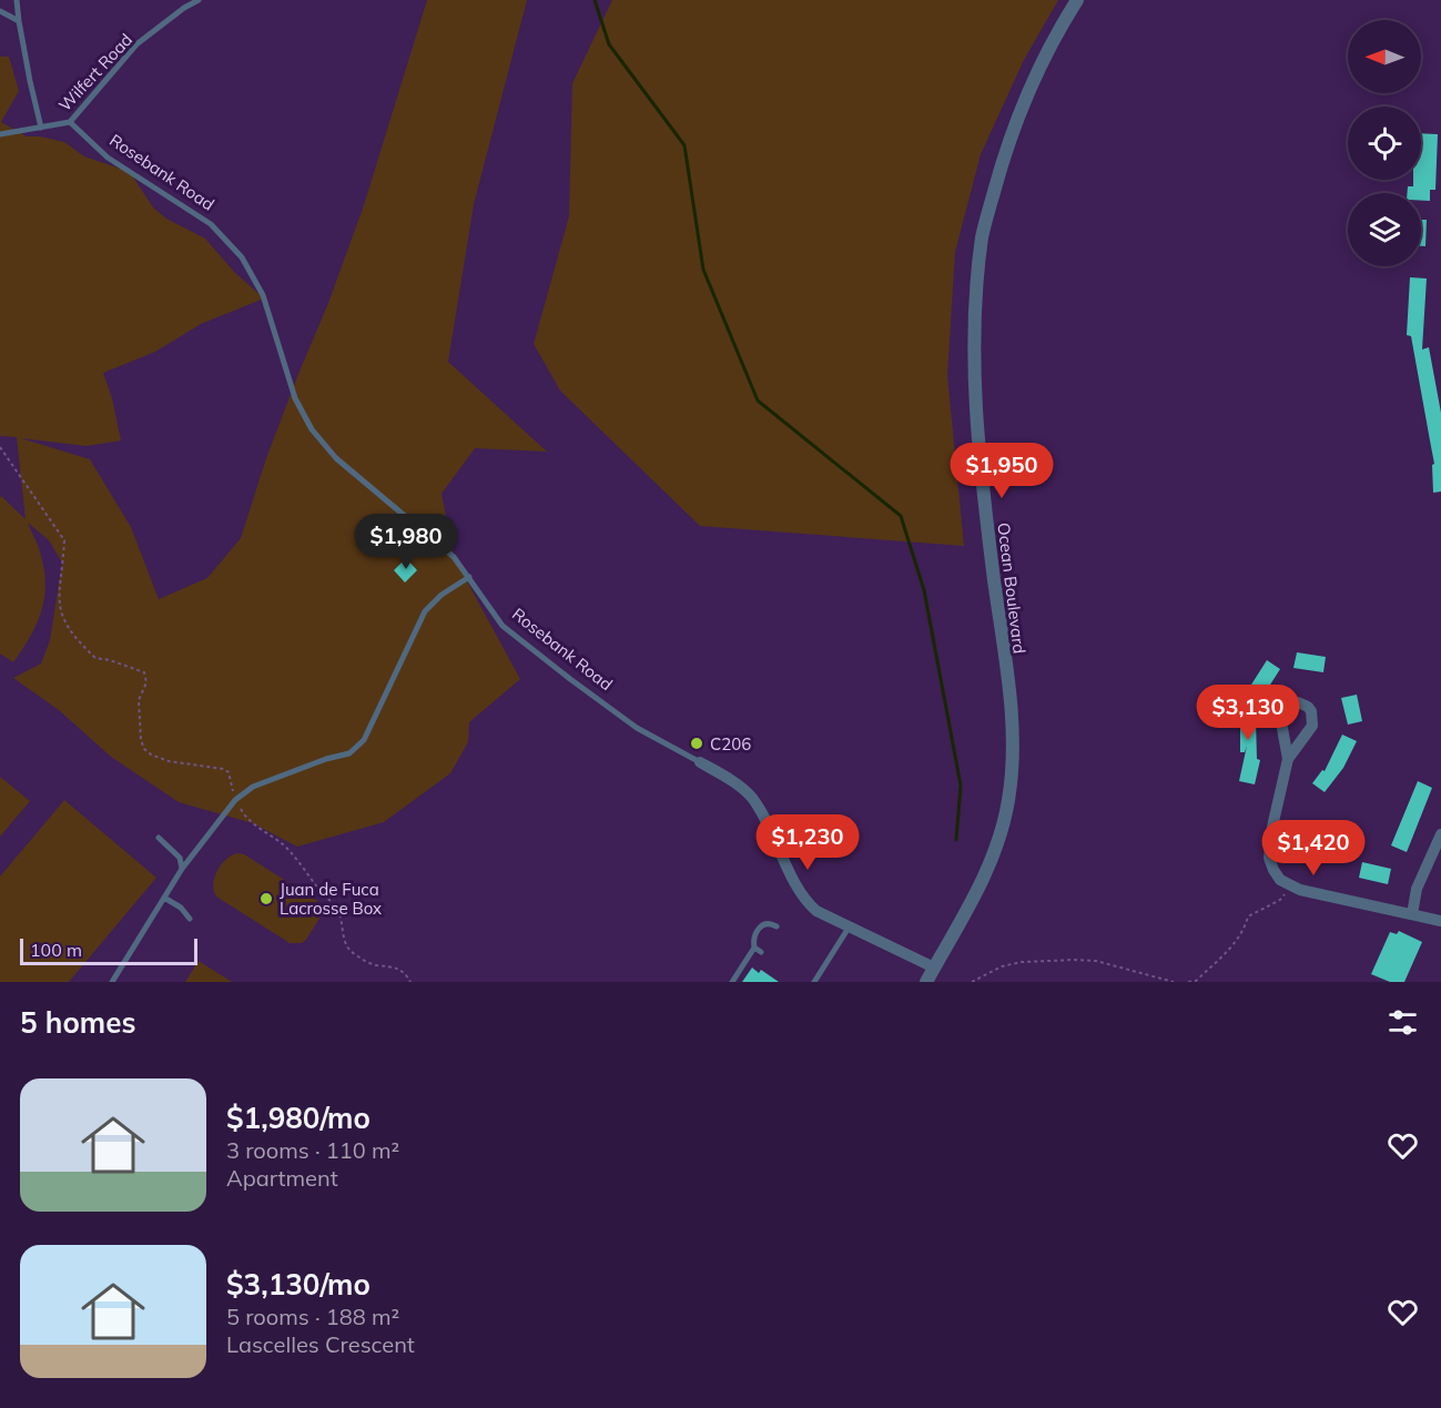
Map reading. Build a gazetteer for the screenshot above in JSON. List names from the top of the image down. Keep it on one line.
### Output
{"streets":{"street":["Rosebank Road","Ocean Boulevard"],"lane":["Wilfert Road"]},"crossings":[["Wilfert Road","Rosebank Road"],["Rosebank Road","Ocean Boulevard"]],"places":["C206","Juan de Fuca Lacrosse Box"],"scale_bar":"100 m","north":"left","page":{"price":["$1,950","$1,980","$3,130","$1,230","$1,420"],"scale":"100 m","heading":"5 homes","list":[{"name":"$1,980/mo","note":"3 rooms · 110 m² · Apartment"},{"name":"$3,130/mo","note":"5 rooms · 188 m² · Lascelles Crescent"}]}}
